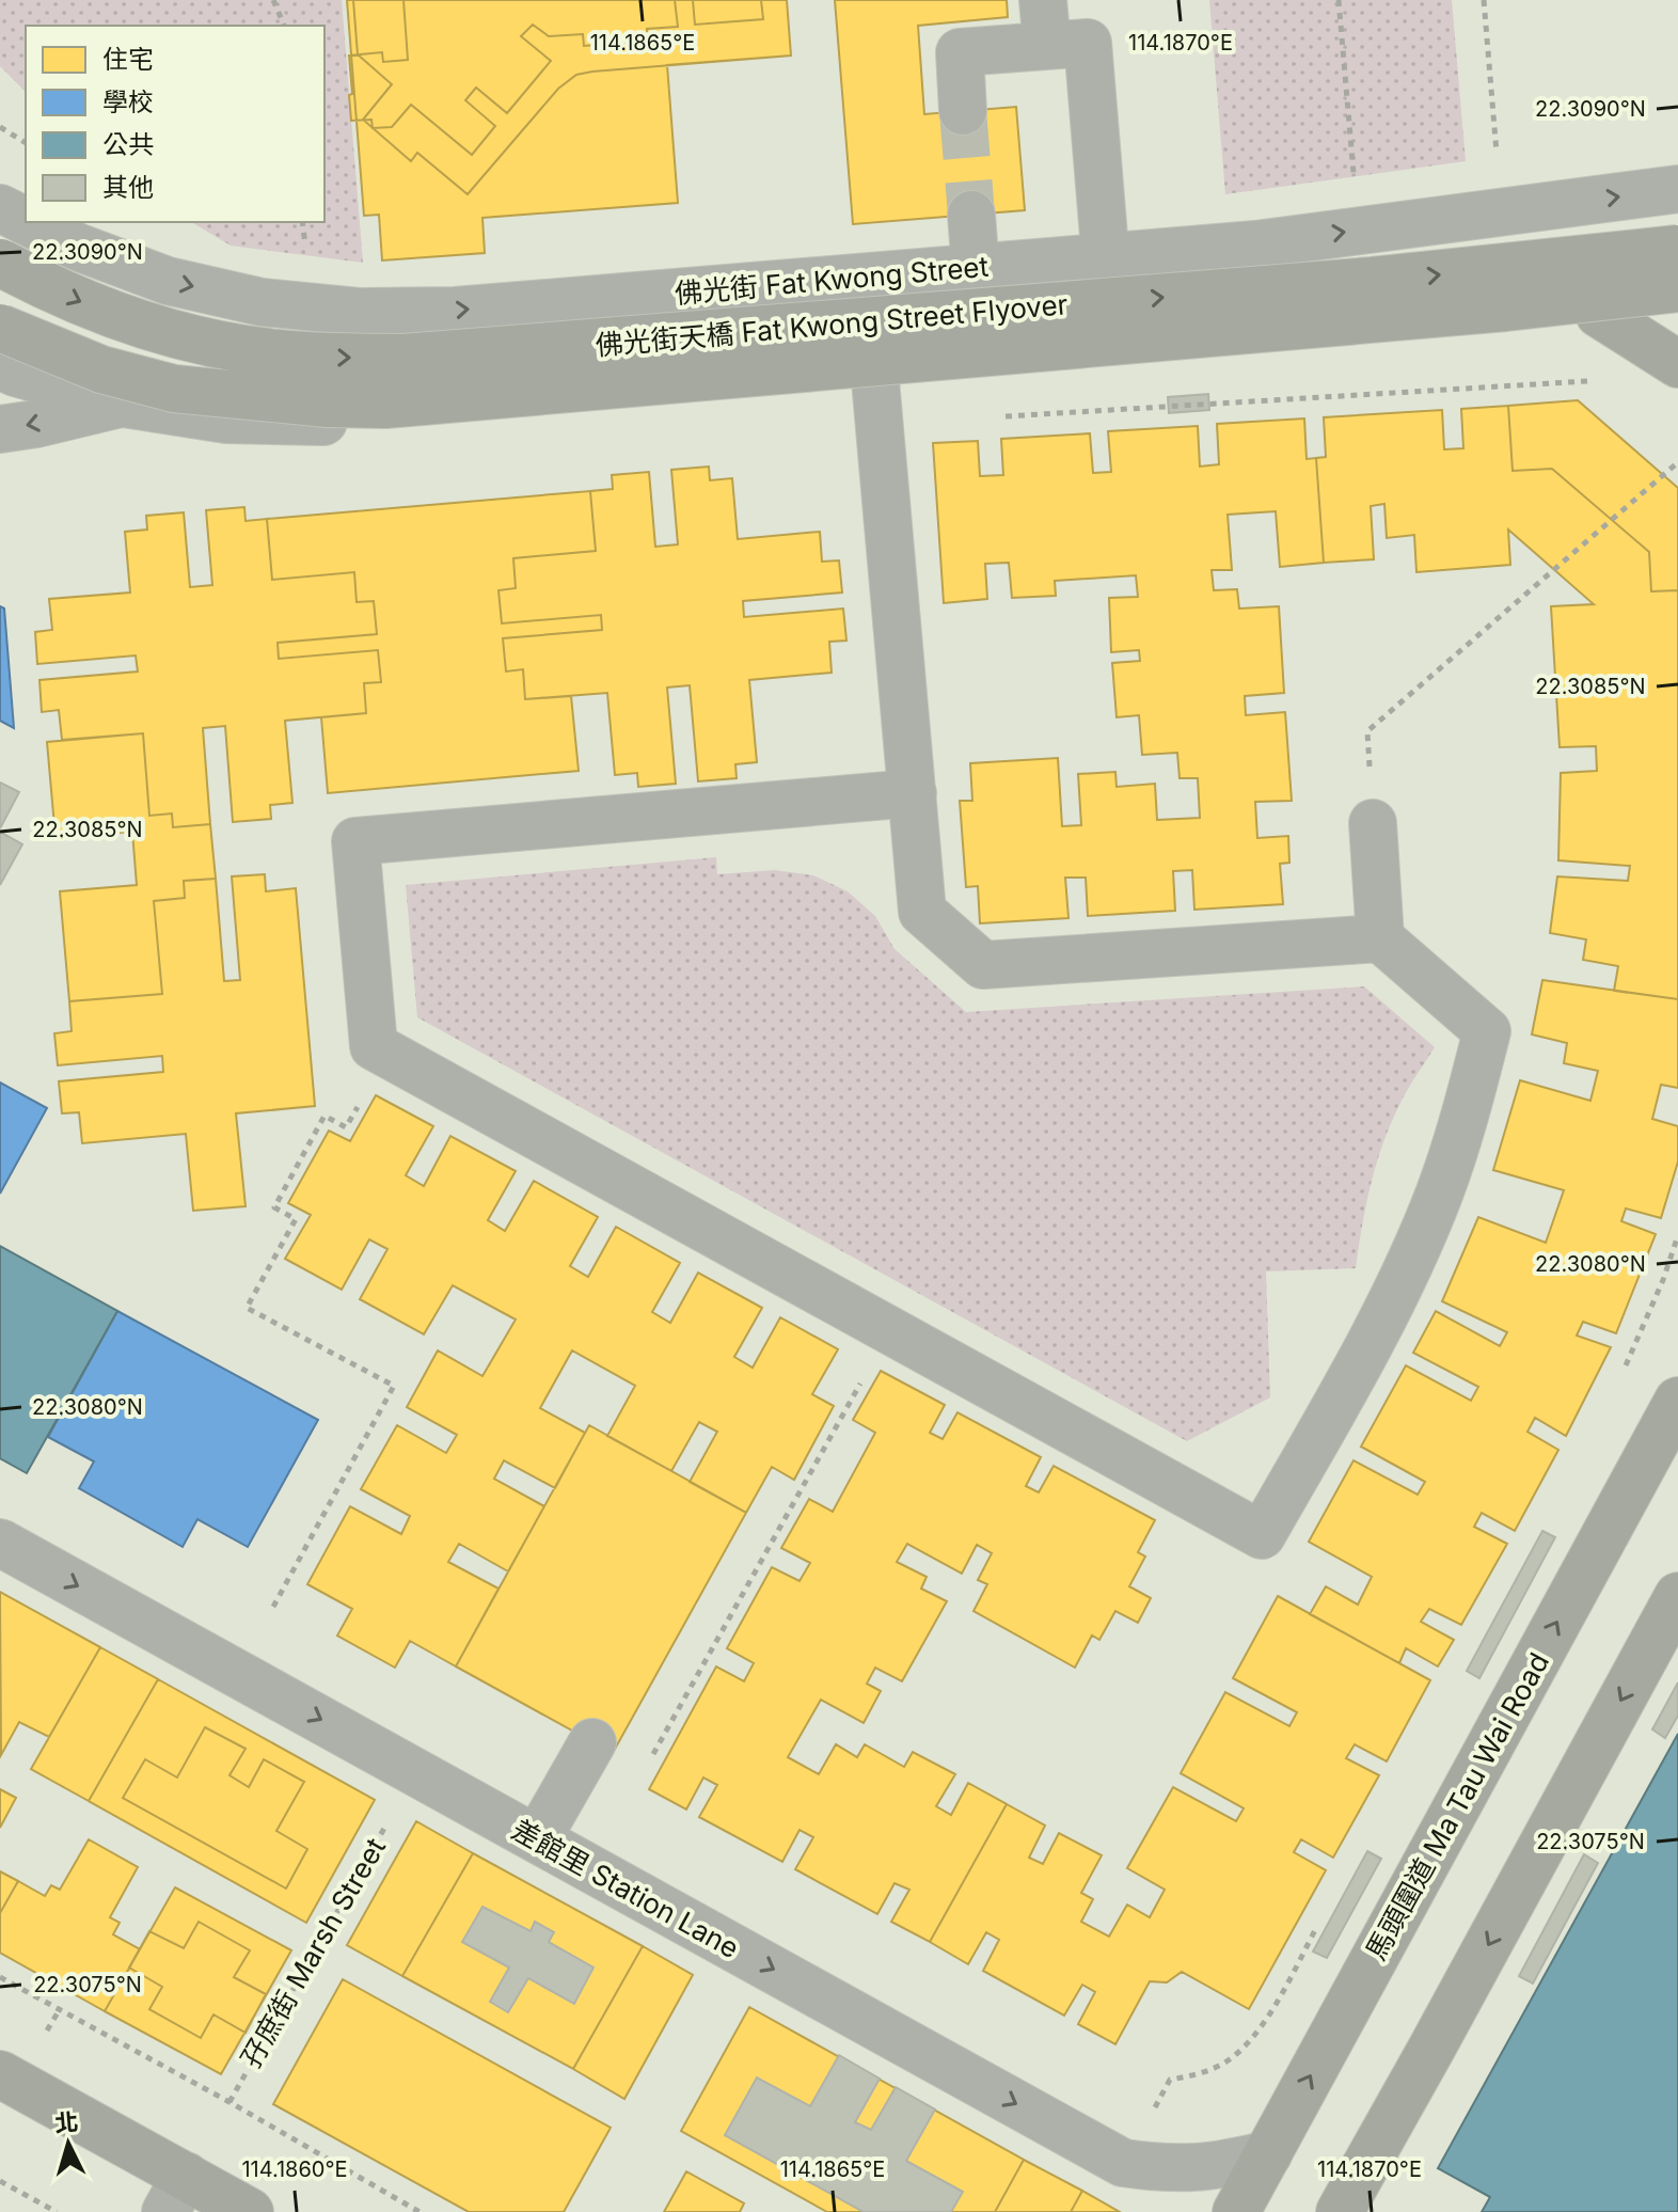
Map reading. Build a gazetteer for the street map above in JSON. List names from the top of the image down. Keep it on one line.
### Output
{"streets":{"main road":["佛光街天橋 Fat Kwong Street Flyover","馬頭圍道 Ma Tau Wai Road"],"street":["佛光街 Fat Kwong Street","差館里 Station Lane"],"path":["孖庶街 Marsh Street"]},"crossings":[["馬頭圍道 Ma Tau Wai Road","差館里 Station Lane"]],"one_way":["差館里 Station Lane"],"legend":["住宅","學校","公共","其他"],"north":"top","coordinates":["114.1865°E","114.1870°E","22.3090°N","22.3085°N","22.3080°N","22.3075°N","114.1860°E"]}
